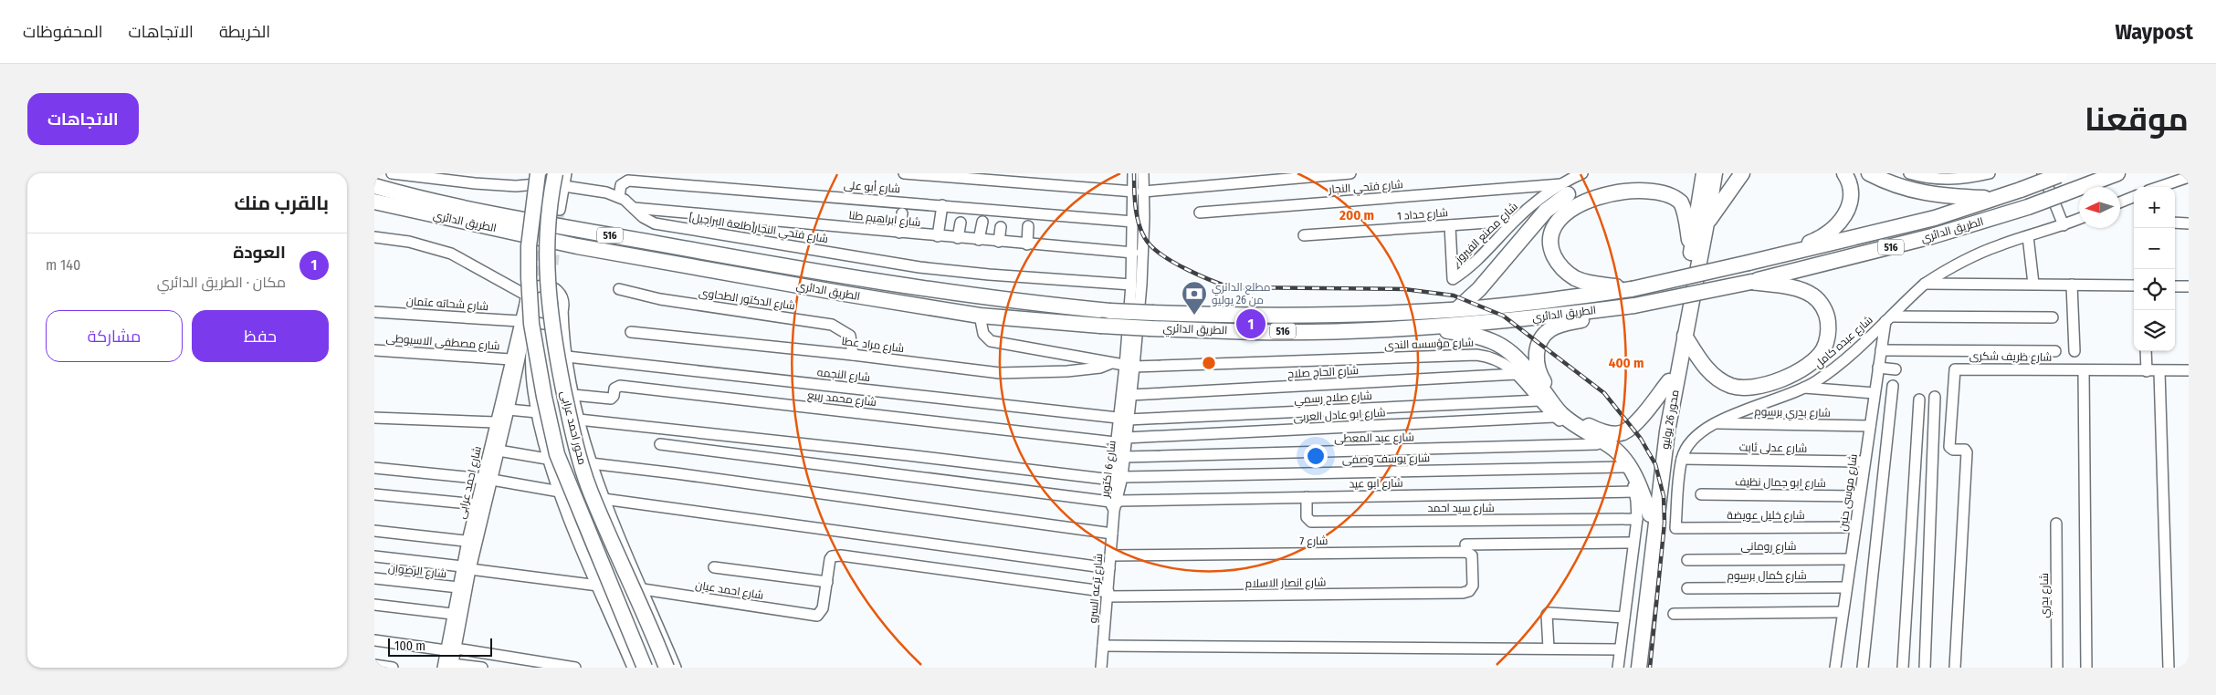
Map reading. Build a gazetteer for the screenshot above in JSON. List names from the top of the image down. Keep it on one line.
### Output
{"streets":{"highway":["الطريق الدائري","516","محور 26 يوليو","محور احمد عرابى"],"street":["شارع أبو على","شارع فتحي النجار","شارع حداد 1","شارع ابراهيم طنا","شارع فتحي النجار[طلعة البراجيل]","شارع مصنع الفيروز","شارع الدكتور الطحاوى","شارع شحاته عتمان","شارع مصطفى الاسيوطى","شارع عبده كامل","شارع مؤسسه الندى","شارع مراد عطا","شارع ظريف شكرى","شارع الحاج صلاح","شارع النجمه","شارع صلاح رسمي","شارع محمد ربيع","شارع بدري برسوم","شارع ابو عادل العربى","شارع عبد المعطى","شارع عدلى ثابت","شارع يوسف وصفى","شارع 6 اكتوبر","شارع احمد عرابى","شارع ابو جمال نظيف","شارع ابو عيد","شارع موسى حنين","شارع سيد احمد","شارع خليل عويضة","شارع 7","شارع رومانى","شارع الرضوان","شارع كمال برسوم","شارع انصار الاسلام","شارع ترعه السرو","شارع احمد عيان","شارع بدري"]},"crossings":[["شارع أبو على","شارع فتحي النجار[طلعة البراجيل]"],["شارع أبو على","شارع 6 اكتوبر"],["شارع فتحي النجار","شارع مصنع الفيروز"],["شارع حداد 1","شارع مصنع الفيروز"],["شارع ابراهيم طنا","شارع فتحي النجار[طلعة البراجيل]"],["شارع ابراهيم طنا","شارع 6 اكتوبر"],["الطريق الدائري","شارع مؤسسه الندى"],["شارع فتحي النجار[طلعة البراجيل]","محور احمد عرابى"],["شارع فتحي النجار[طلعة البراجيل]","شارع 6 اكتوبر"],["شارع الدكتور الطحاوى","شارع مراد عطا"],["شارع شحاته عتمان","شارع احمد عرابى"],["شارع مصطفى الاسيوطى","شارع احمد عرابى"],["شارع عبده كامل","شارع بدري برسوم"],["شارع عبده كامل","شارع عدلى ثابت"],["شارع عبده كامل","شارع موسى حنين"],["شارع عبده كامل","شارع خليل عويضة"],["شارع مؤسسه الندى","شارع مراد عطا"],["شارع مؤسسه الندى","شارع الحاج صلاح"],["شارع مؤسسه الندى","شارع صلاح رسمي"],["شارع مؤسسه الندى","شارع ابو عادل العربى"],["شارع مؤسسه الندى","محور 26 يوليو"],["شارع مؤسسه الندى","شارع عبد المعطى"],["شارع مؤسسه الندى","شارع يوسف وصفى"],["شارع مؤسسه الندى","شارع 6 اكتوبر"],["شارع مؤسسه الندى","شارع ابو عيد"],["شارع مؤسسه الندى","شارع سيد احمد"],["شارع الحاج صلاح","شارع 6 اكتوبر"],["شارع النجمه","شارع صلاح رسمي"],["شارع النجمه","شارع 6 اكتوبر"],["شارع صلاح رسمي","شارع 6 اكتوبر"],["شارع محمد ربيع","شارع 6 اكتوبر"],["شارع بدري برسوم","شارع موسى حنين"],["شارع ابو عادل العربى","شارع 6 اكتوبر"],["محور 26 يوليو","شارع سيد احمد"],["شارع عبد المعطى","شارع 6 اكتوبر"],["شارع عدلى ثابت","شارع موسى حنين"],["شارع عدلى ثابت","شارع خليل عويضة"],["شارع يوسف وصفى","شارع 6 اكتوبر"],["شارع 6 اكتوبر","شارع ابو عيد"],["شارع 6 اكتوبر","شارع ترعه السرو"],["شارع احمد عرابى","شارع الرضوان"],["شارع ابو جمال نظيف","شارع موسى حنين"],["شارع ابو عيد","شارع سيد احمد"],["شارع ابو عيد","شارع ترعه السرو"],["شارع موسى حنين","شارع خليل عويضة"],["شارع موسى حنين","شارع رومانى"],["شارع موسى حنين","شارع كمال برسوم"],["شارع 7","شارع انصار الاسلام"],["شارع 7","شارع ترعه السرو"],["شارع انصار الاسلام","شارع ترعه السرو"],["شارع انصار الاسلام","شارع احمد عيان"]],"places":{"bank":["مطلع الدائري من 26 يوليو"]},"scale_bar":"100 m","north":"left","page":{"header":"Waypost","nav":["الخريطة","الاتجاهات","المحفوظات"],"title":"موقعنا","buttons":["الاتجاهات",["حفظ","مشاركة"]],"heading":"بالقرب منك","map_buttons":["+","−"],"list":[{"mark":"1","name":"العودة","note":"مكان · الطريق الدائري","value":"140 m"}],"pins":"1","scale":"100 m"},"rings":["200 m","400 m"]}
